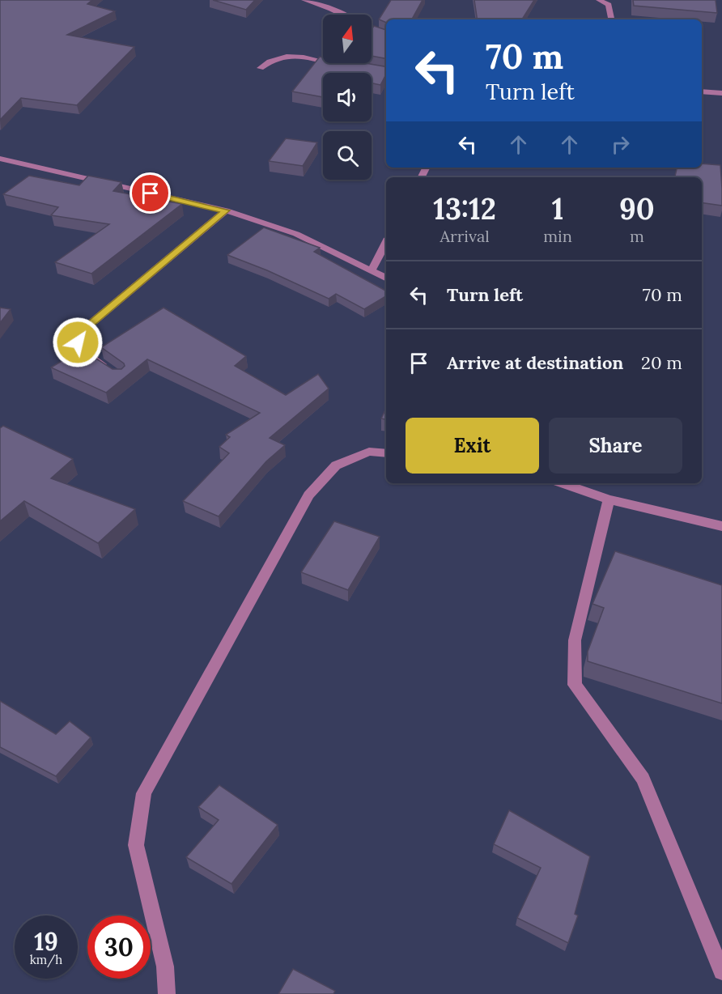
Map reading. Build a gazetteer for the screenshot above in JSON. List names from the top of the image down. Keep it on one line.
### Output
{"north":"top","page":{"turn":["70 m","Turn left"],"eta":["13:12","Arrival","1","min","90","m"],"list":[{"name":"Turn left","value":"70 m"},{"name":"Arrive at destination","value":"20 m"}],"buttons":["Exit","Share"],"speed":"19 km/h","limit":"30"}}
